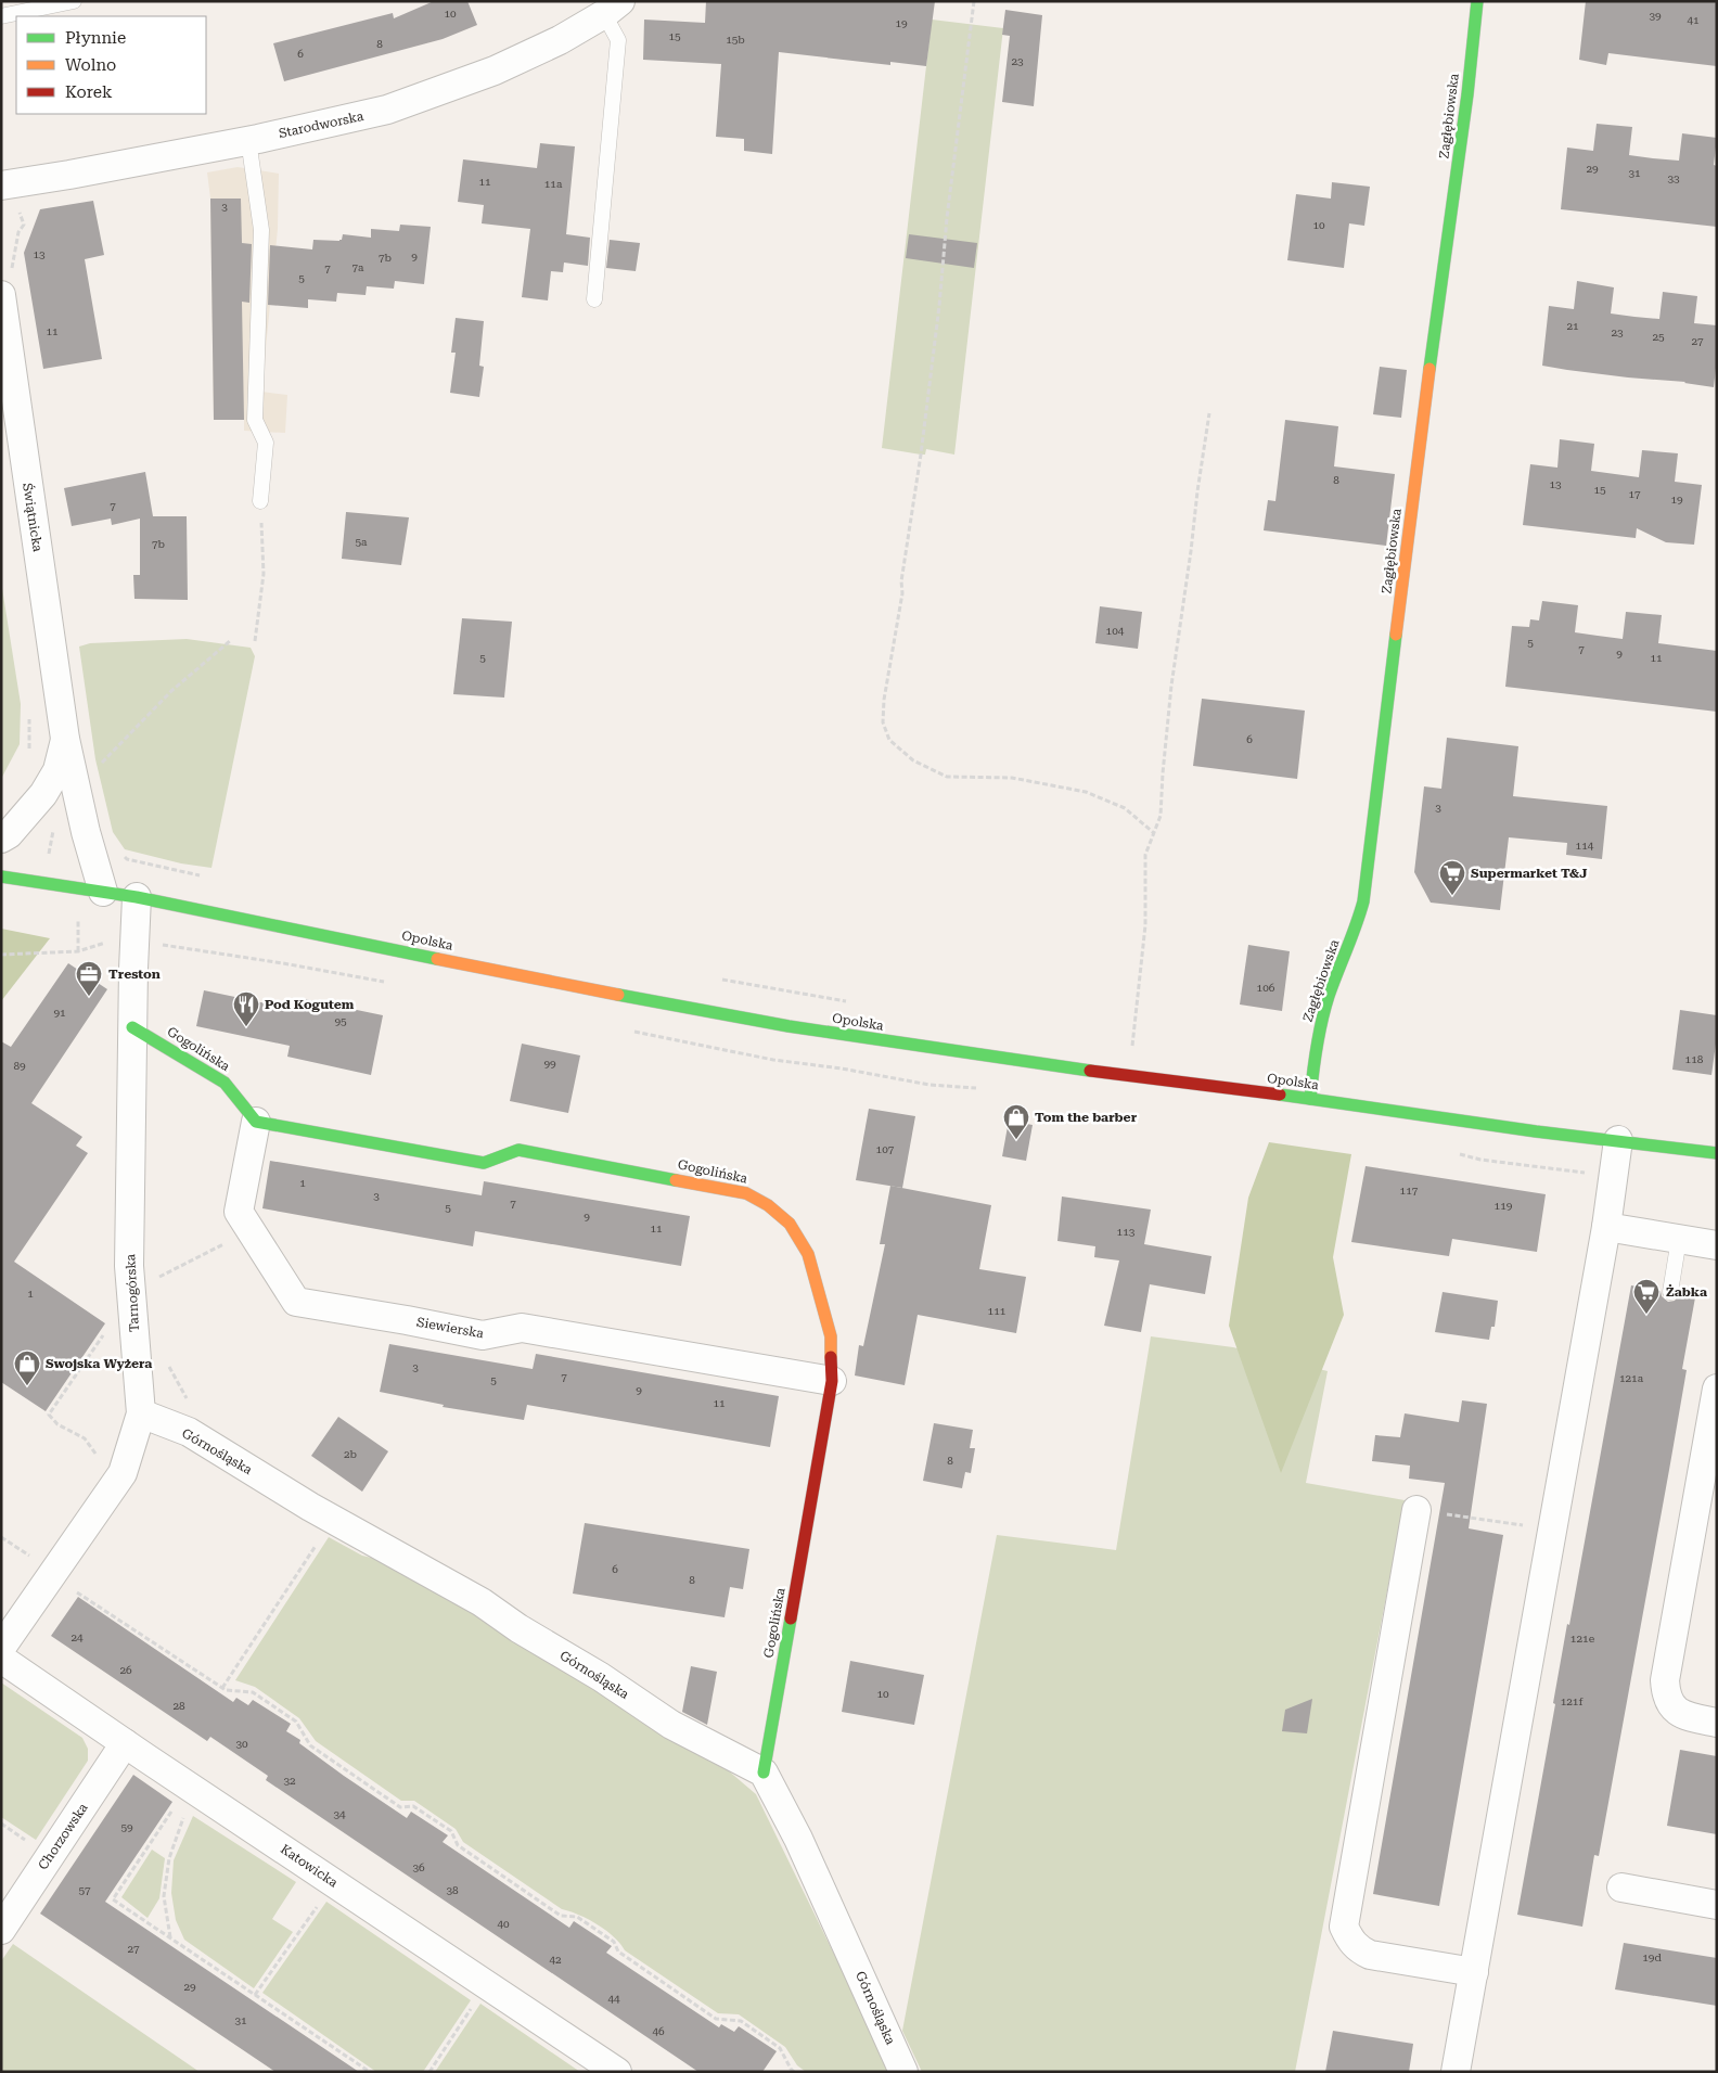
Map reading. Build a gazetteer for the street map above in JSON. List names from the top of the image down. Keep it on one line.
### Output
{"streets":{"street":["Zagłębiowska","Starodworska","Świątnicka","Opolska","Gogolińska","Tarnogórska","Siewierska","Górnośląska","Chorzowska","Katowicka"]},"crossings":[["Zagłębiowska","Opolska"],["Świątnicka","Opolska"],["Opolska","Tarnogórska"],["Gogolińska","Tarnogórska"],["Gogolińska","Siewierska"],["Gogolińska","Górnośląska"],["Tarnogórska","Górnośląska"],["Chorzowska","Katowicka"]],"places":{"supermarket":["Supermarket T&J","Żabka"],"office":["Treston"],"restaurant":["Pod Kogutem"],"shop":["Tom the barber","Swojska Wyżera"]},"house_numbers":["10","39","41","19","15","15b","8","6","23","29","31","33","11","11a","3","10","13","9","7b","7a","7","5","21","11","23","25","27","8","13","15","17","19","7","5a","7b","104","5","7","9","5","11","6","3","114","106","91","95","118","99","89","107","1","117","3","7","119","5","9","11","113","1","111","3","7","121a","5","9","11","2b","8","6","8","24","121e","26","10","121f","28","30","32","34","59","36","57","38","40","27","19d","42","29","44","31","46"],"legend":["Płynnie","Wolno","Korek"]}
